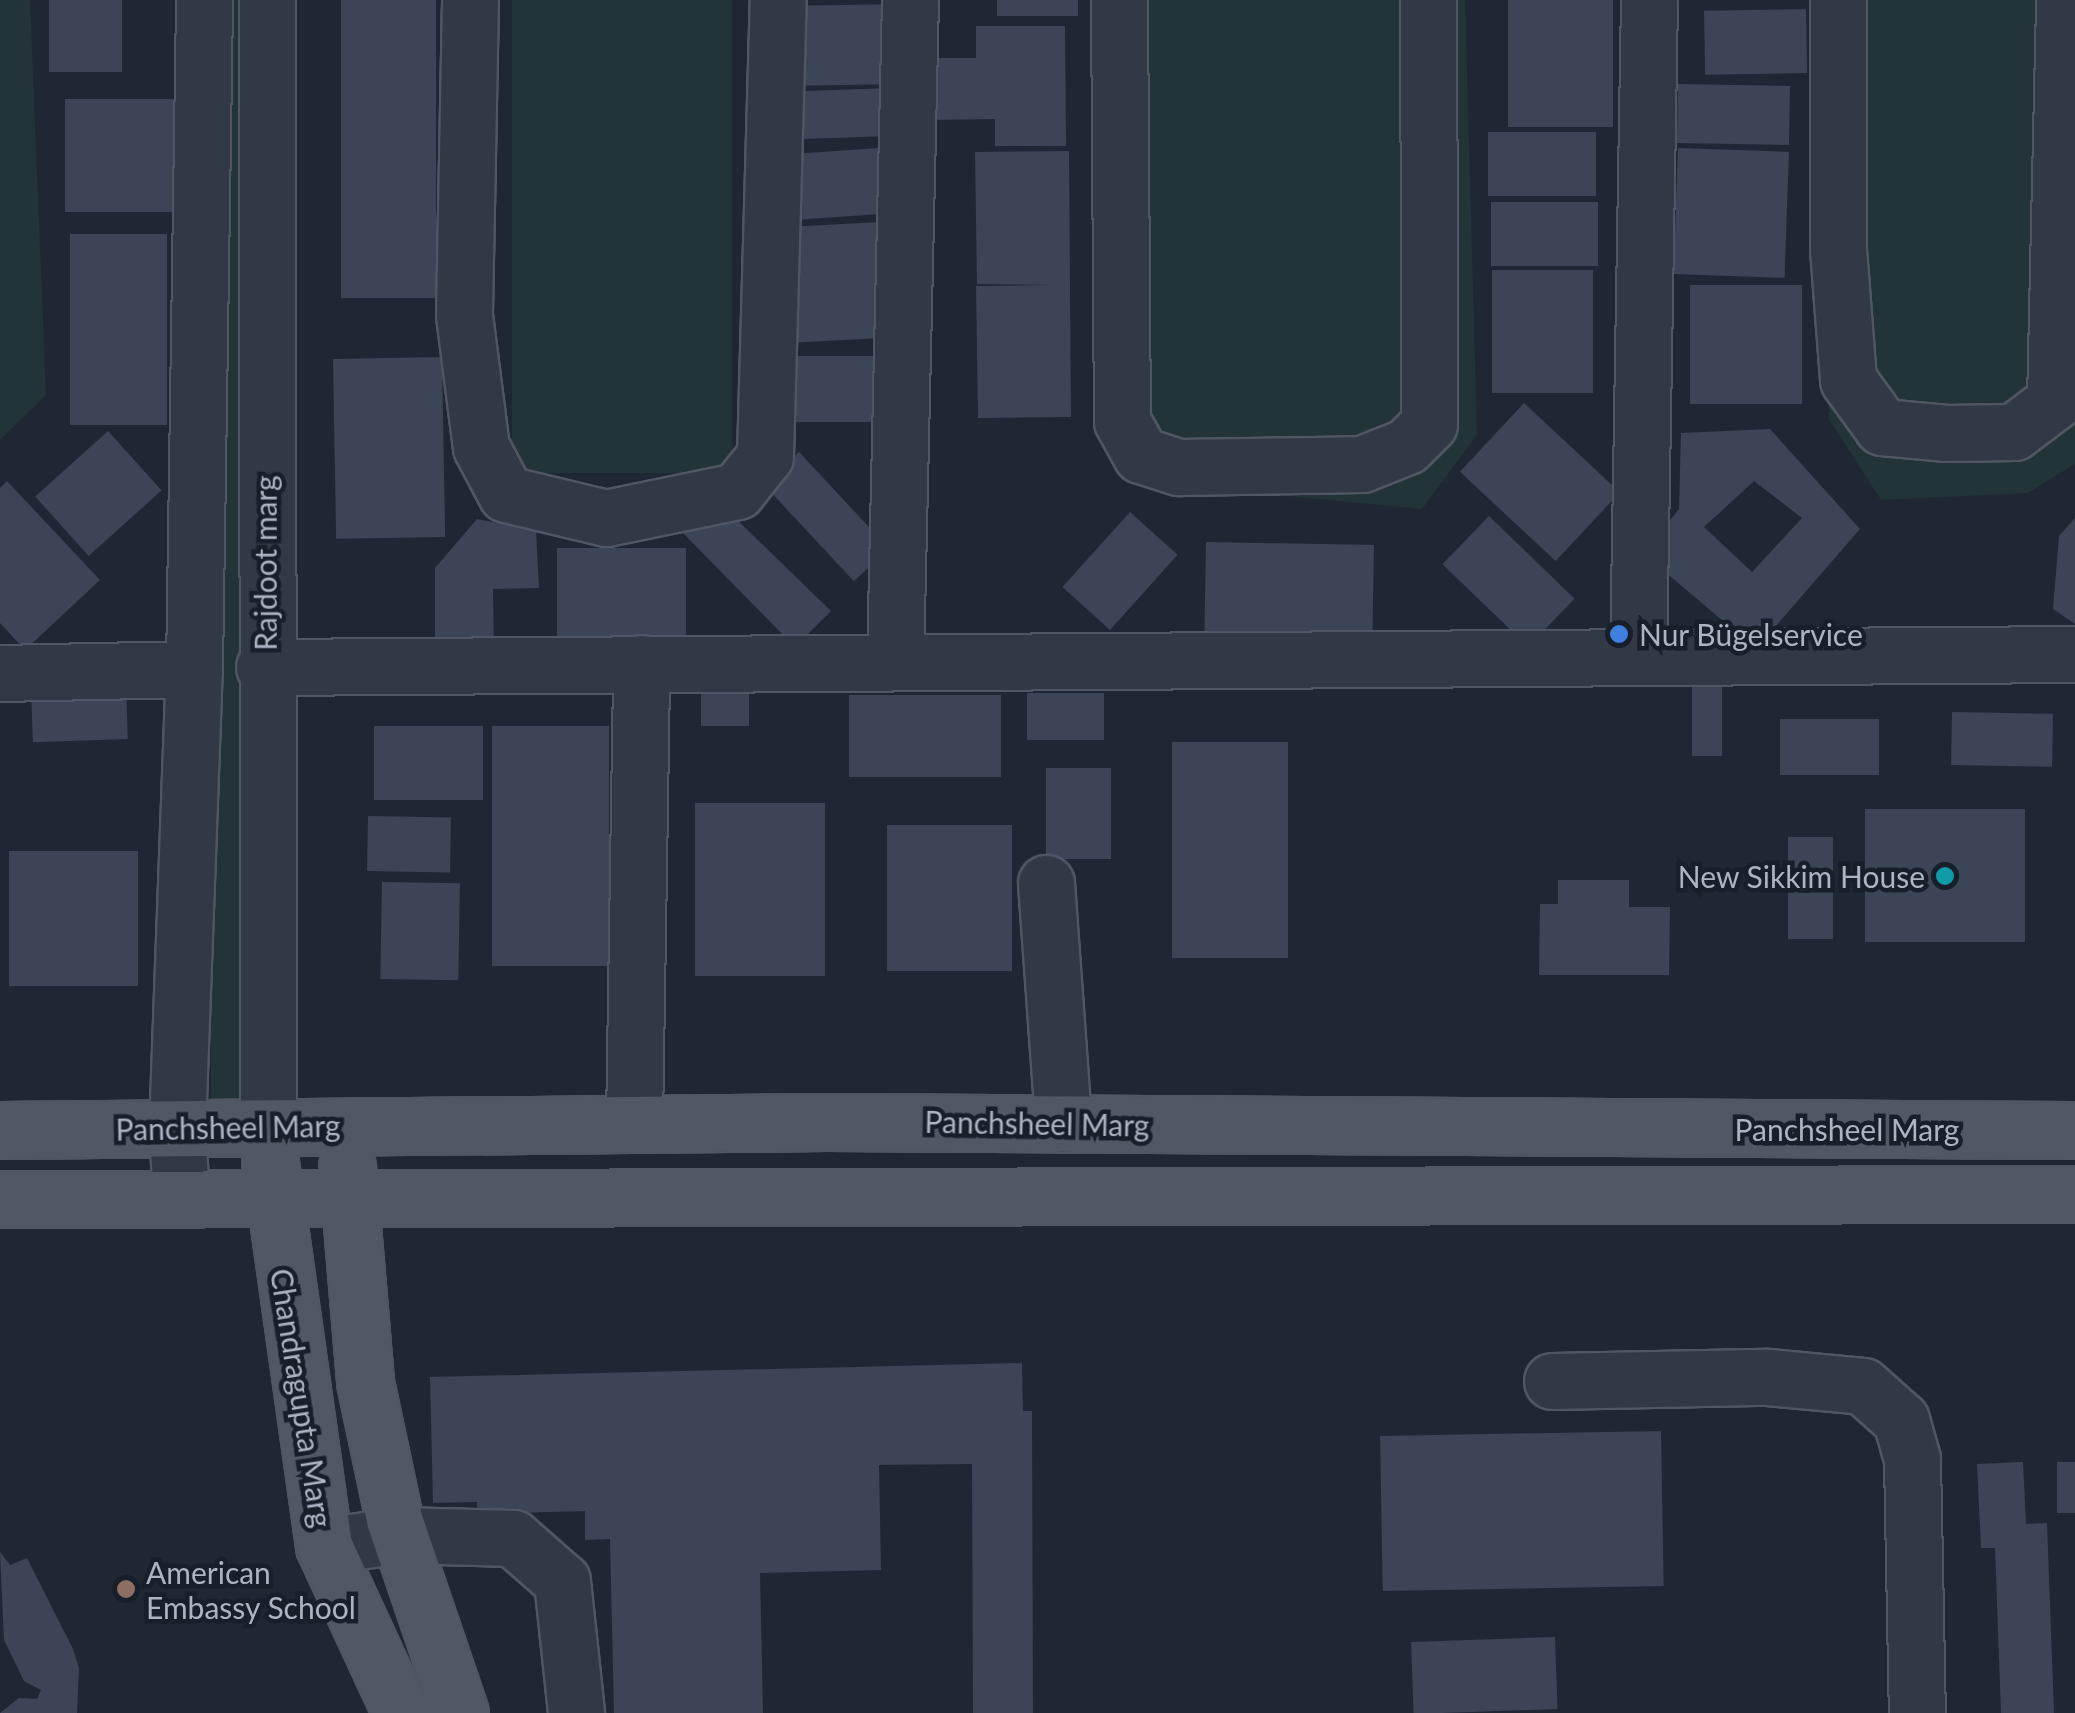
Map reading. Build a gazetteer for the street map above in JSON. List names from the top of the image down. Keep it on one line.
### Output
{"streets":{"main road":["Panchsheel Marg","Chandragupta Marg"],"street":["Rajdoot marg"]},"crossings":[["Rajdoot marg","Panchsheel Marg"],["Rajdoot marg","Chandragupta Marg"],["Panchsheel Marg","Chandragupta Marg"]],"places":["Nur Bügelservice","New Sikkim House","American Embassy School"]}
